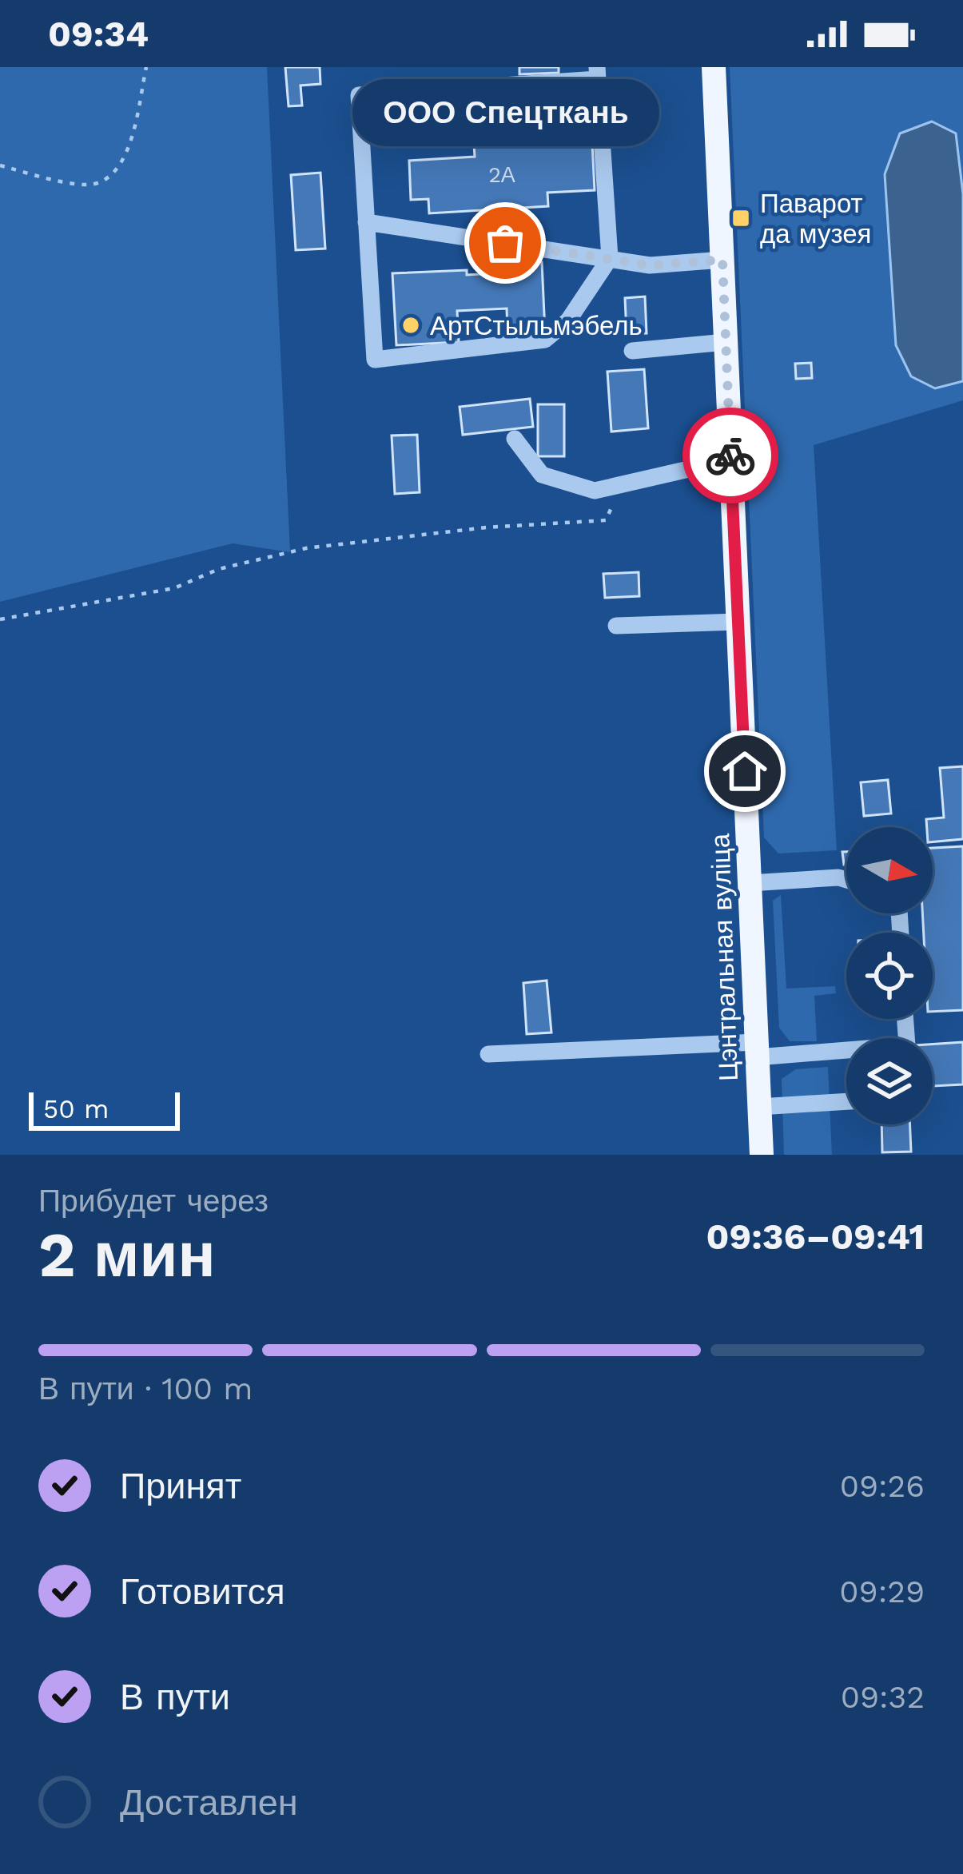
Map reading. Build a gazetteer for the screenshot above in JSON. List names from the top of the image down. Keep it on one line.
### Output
{"streets":{"main road":["Цэнтральная вуліца"]},"places":{"transit":["Паварот да музея"],"other":["ООО Спецткань","АртСтыльмэбель"]},"house_numbers":["2А"],"scale_bar":"50 m","north":"right","page":{"status":"09:34","bubble":"ООО Спецткань","scale":"50 m","heading":["2 мин","Прибудет через","09:36–09:41"],"bar":"В пути · 100 m","list":[["Принят","09:26"],["Готовится","09:29"],["В пути","09:32"],"Доставлен"]}}
